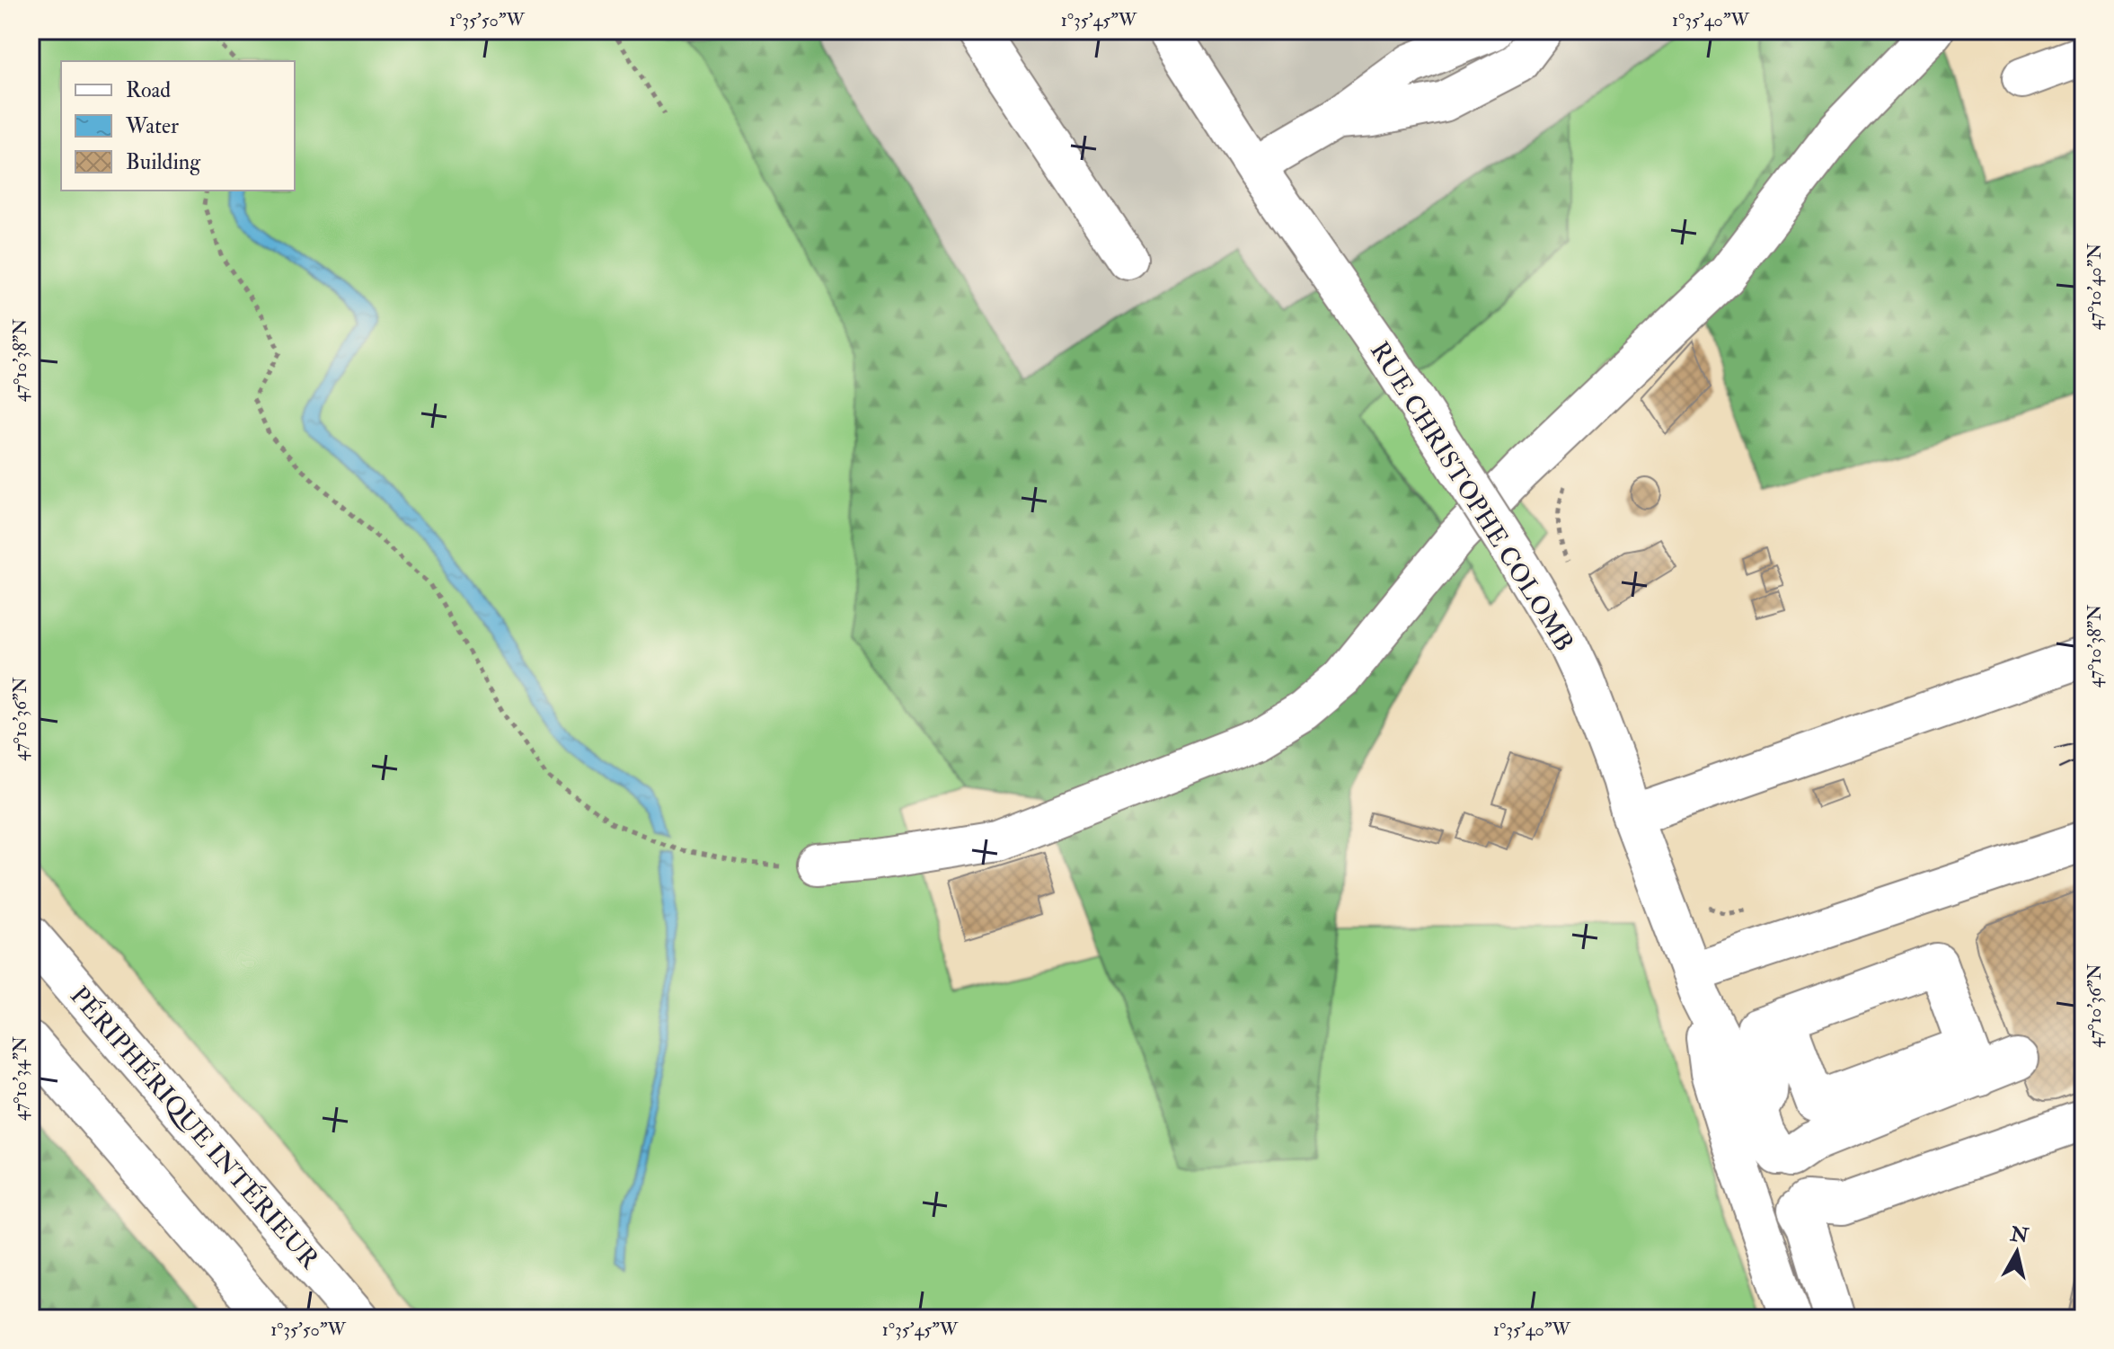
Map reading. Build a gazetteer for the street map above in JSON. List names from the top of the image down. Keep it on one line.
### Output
{"streets":{"main road":["RUE CHRISTOPHE COLOMB","PÉRIPHÉRIQUE INTÉRIEUR"]},"legend":["Road","Water","Building"],"north":"top","coordinates":["1°35'50\"W","1°35'45\"W","1°35'40\"W","47°10'40\"N","47°10'38\"N","47°10'36\"N","47°10'34\"N"]}
